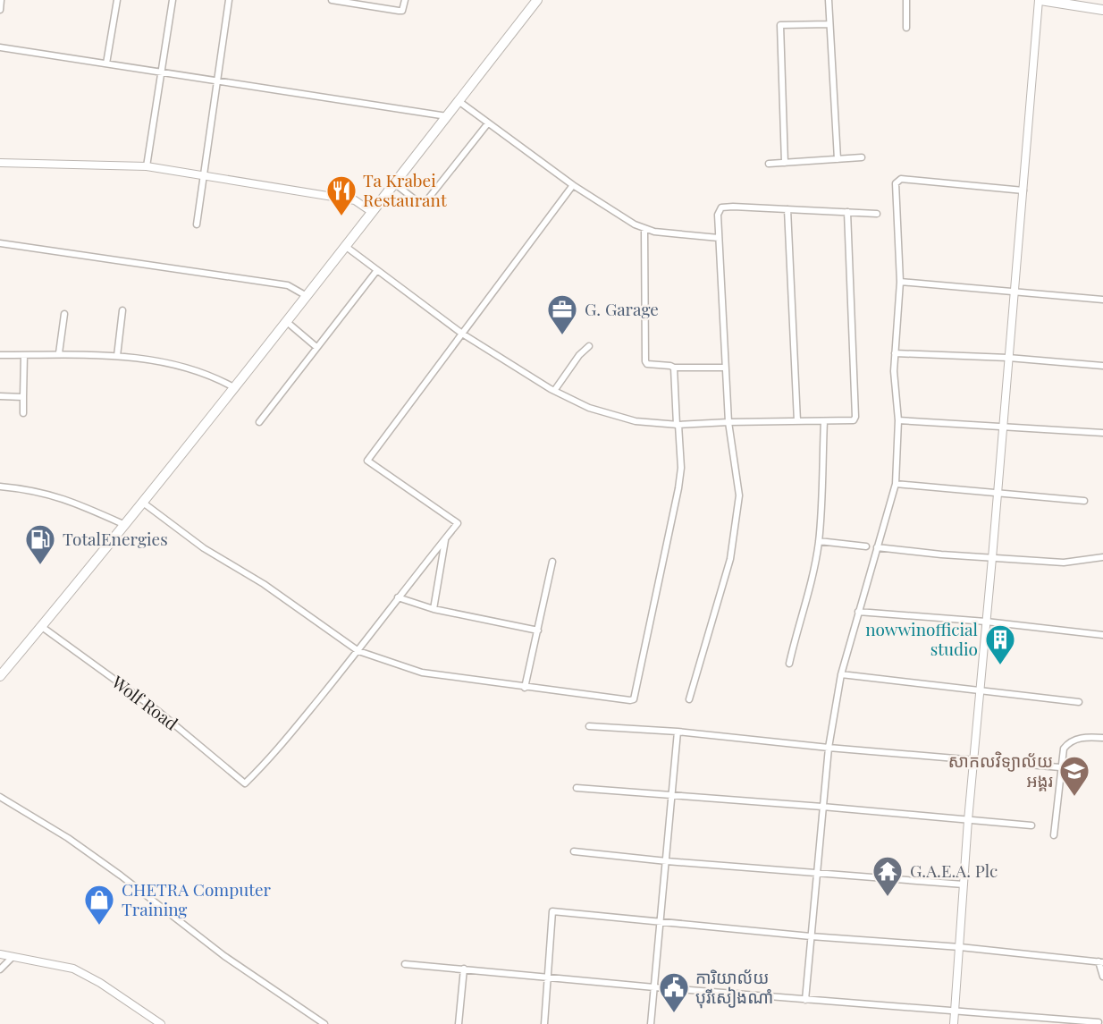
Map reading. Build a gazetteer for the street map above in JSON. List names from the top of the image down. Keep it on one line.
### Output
{"streets":{"street":["Wolf Road"]},"places":{"restaurant":["Ta Krabei Restaurant"],"office":["G. Garage"],"fuel station":["TotalEnergies"],"building":["nowwinofficial studio"],"school or university":["សាកលវិទ្យាល័យ អង្គរ"],"temple":["G.A.E.A. Plc"],"shop":["CHETRA Computer Training"],"public building":["ការិយាល័យ បុរីសៀងណាំ"]}}
